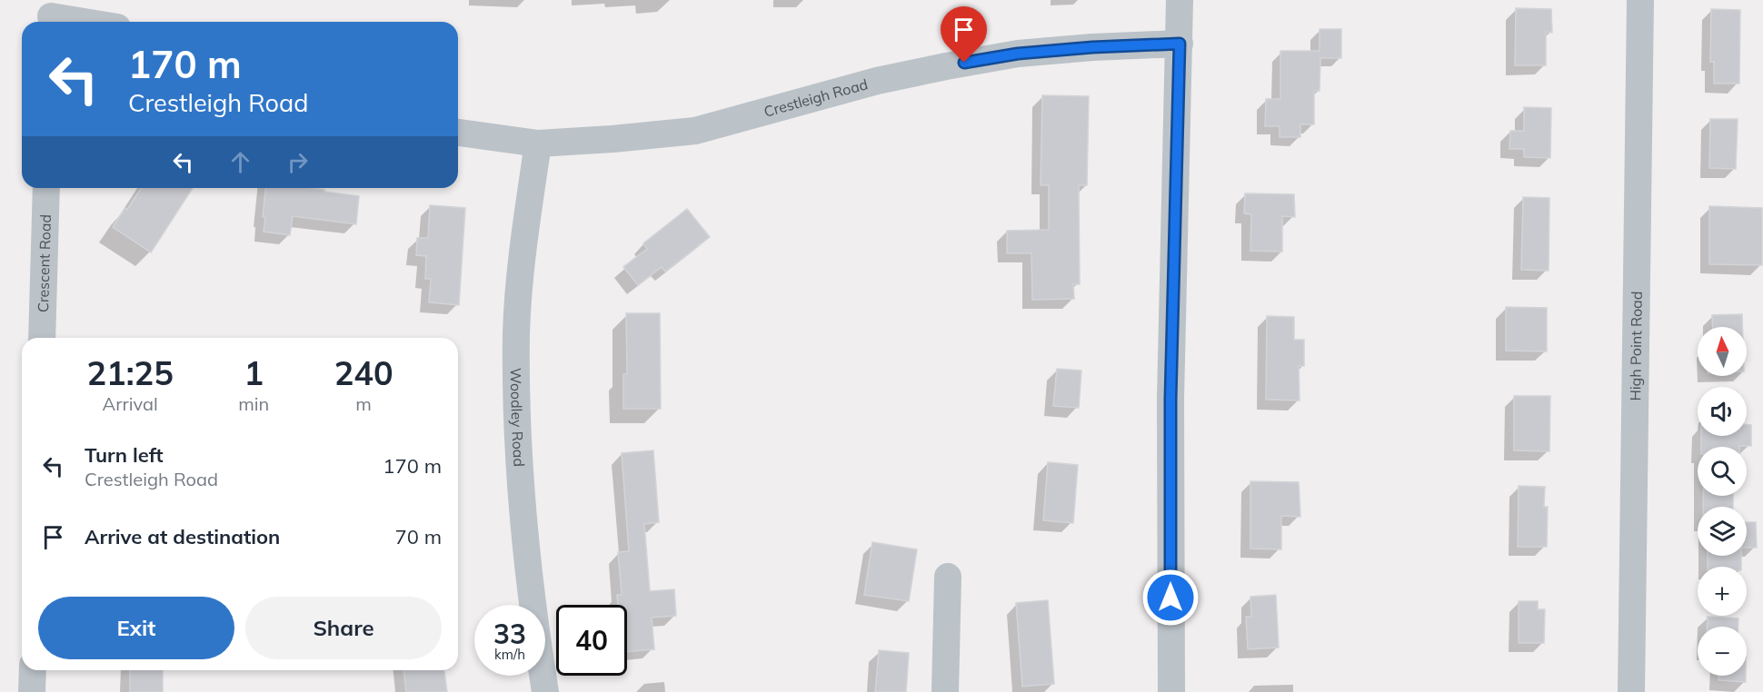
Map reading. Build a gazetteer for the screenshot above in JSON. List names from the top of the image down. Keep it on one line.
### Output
{"streets":{"street":["Crestleigh Road","Crescent Road","High Point Road","Woodley Road"]},"crossings":[["Crestleigh Road","Woodley Road"]],"north":"top","page":{"turn":["170 m","Crestleigh Road"],"map_buttons":["+","−"],"eta":["21:25","Arrival","1","min","240","m"],"list":[{"name":"Turn left","note":"Crestleigh Road","value":"170 m"},{"name":"Arrive at destination","value":"70 m"}],"buttons":["Exit","Share"],"speed":"33 km/h","limit":"40"}}
